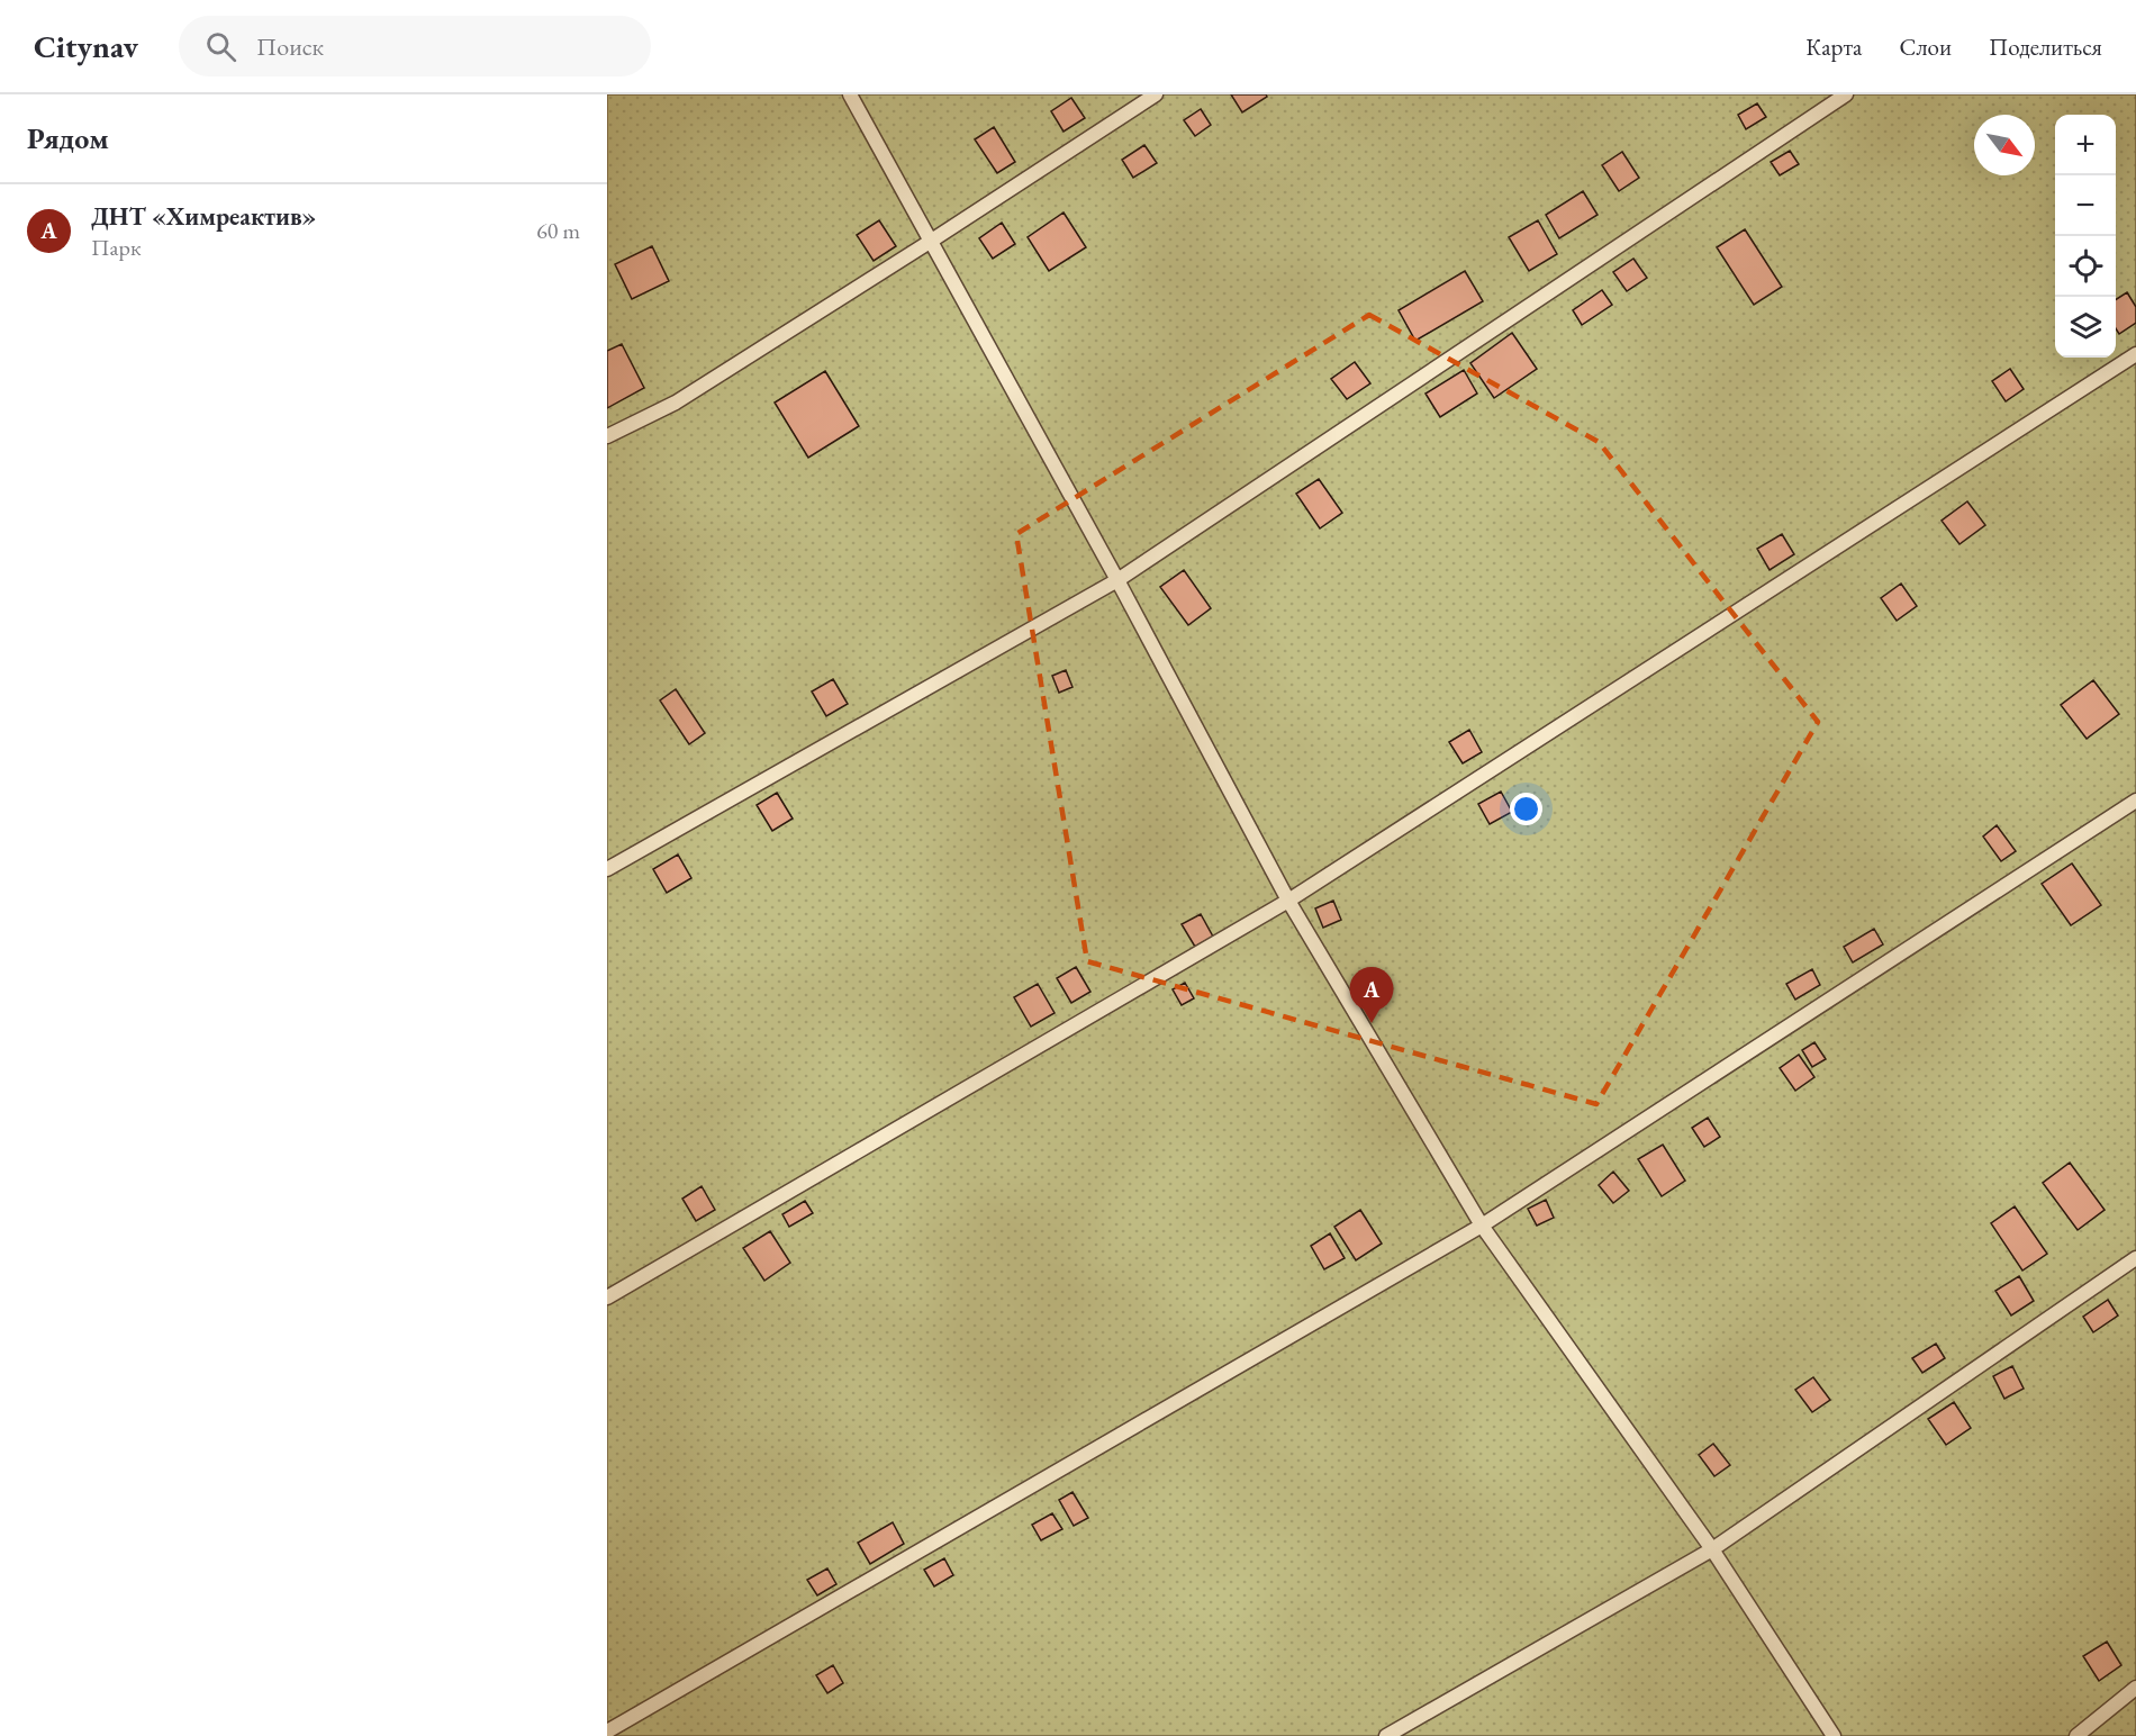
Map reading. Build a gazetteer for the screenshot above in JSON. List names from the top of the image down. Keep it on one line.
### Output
{"north":"bottom right","page":{"header":"Citynav","search":"Поиск","nav":["Карта","Слои","Поделиться"],"heading":"Рядом","map_buttons":["+","−"],"list":[{"mark":"A","name":"ДНТ «Химреактив»","note":"Парк","value":"60 m"}],"pins":"A"}}
